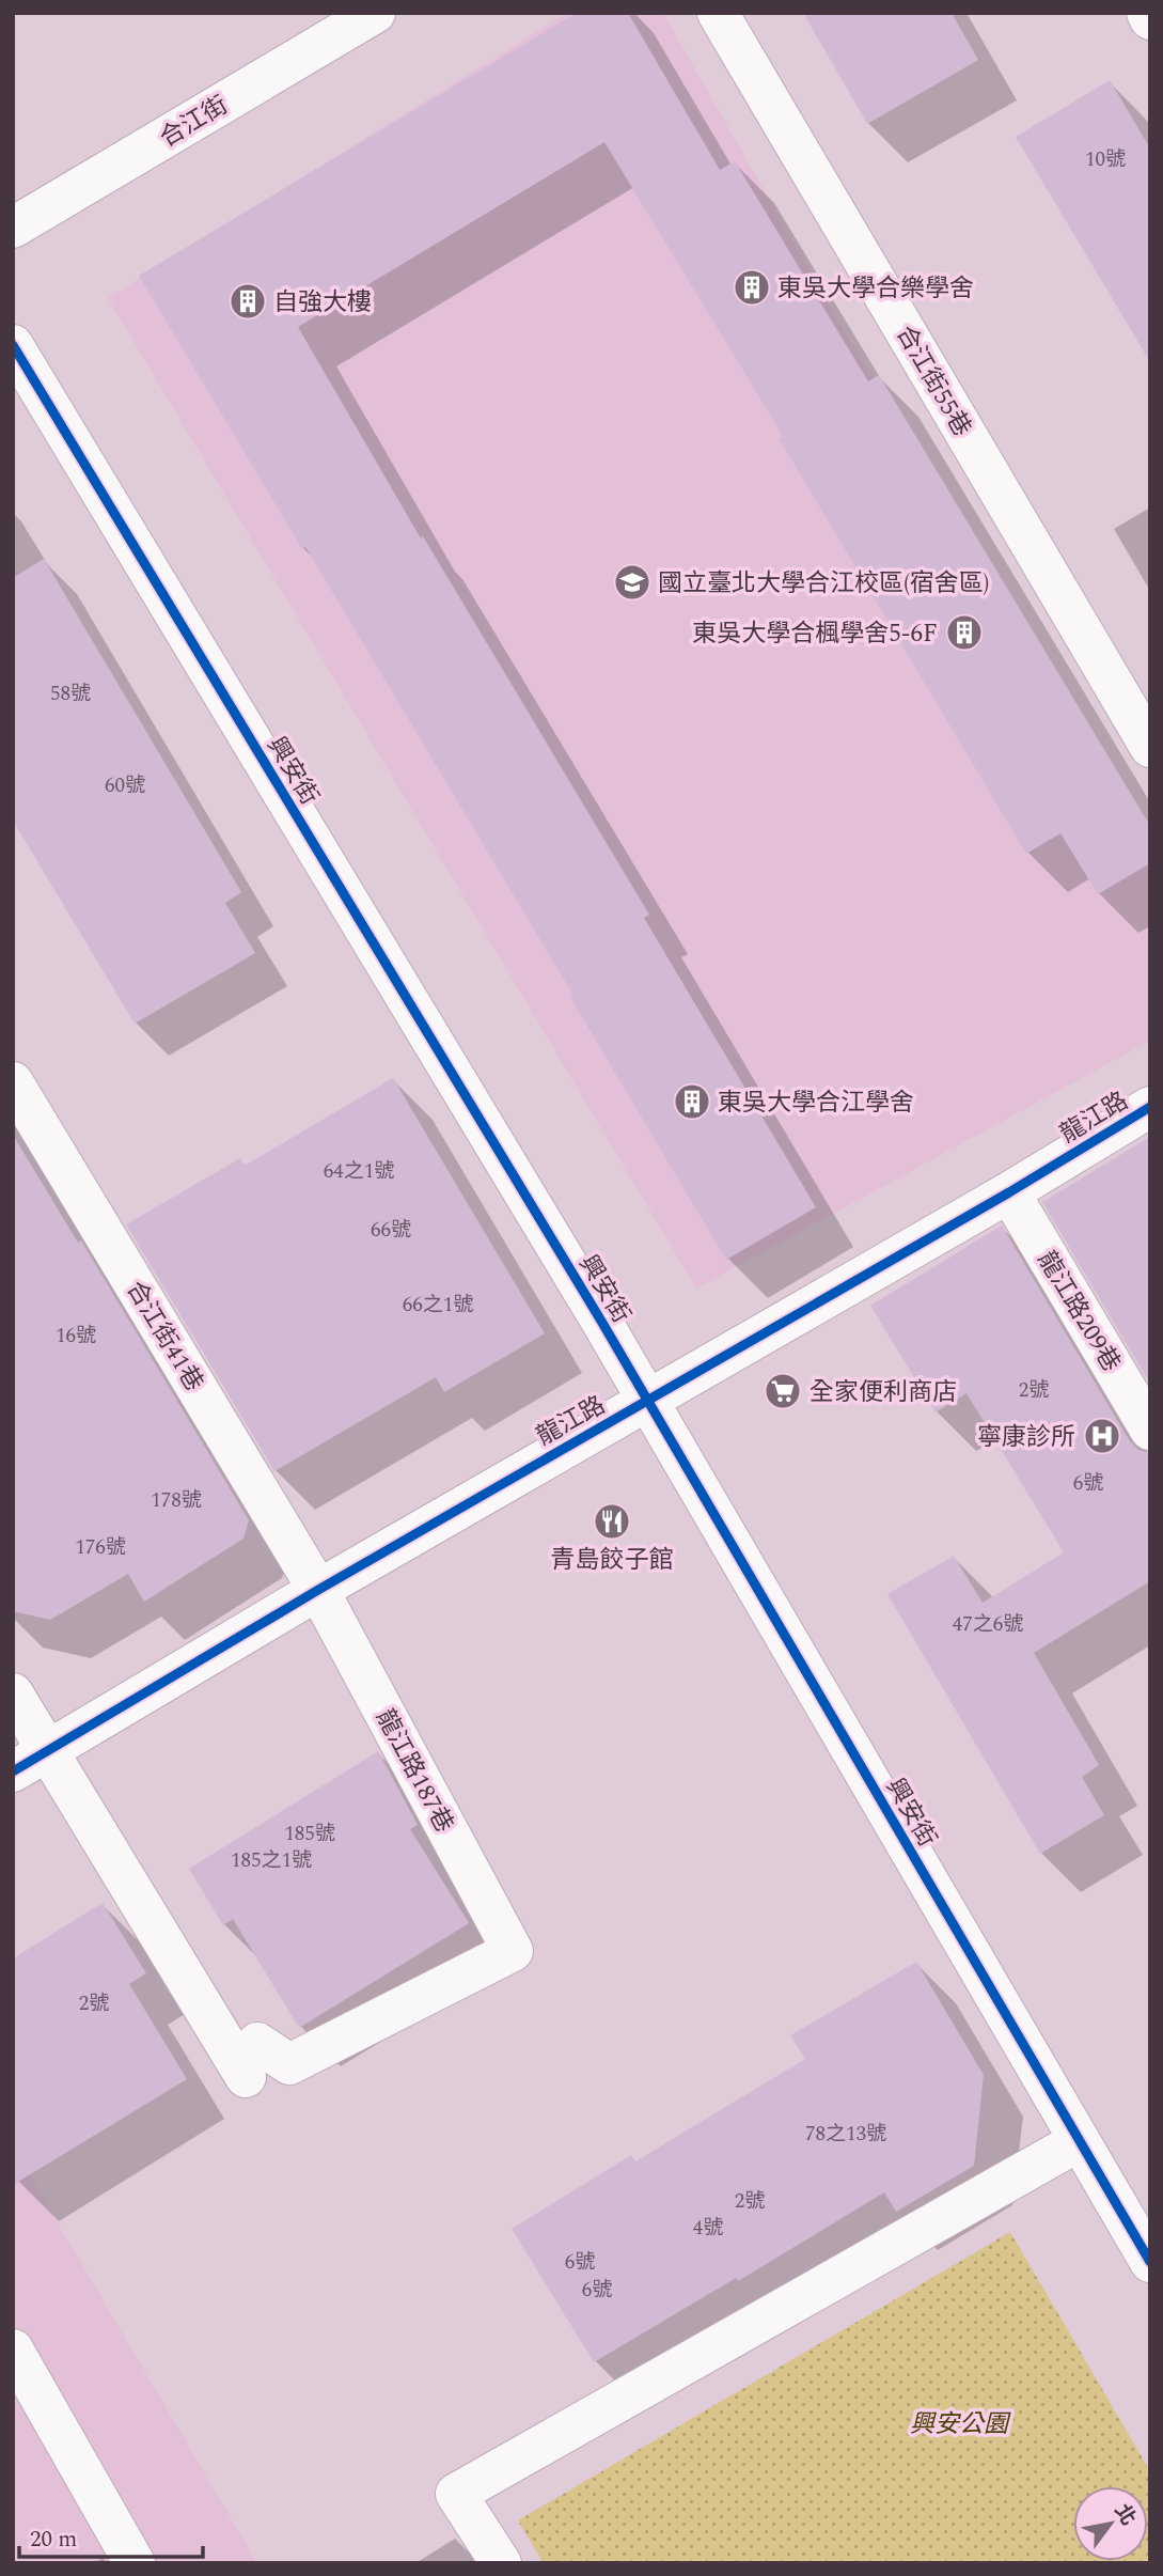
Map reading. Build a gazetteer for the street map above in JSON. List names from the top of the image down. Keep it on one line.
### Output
{"streets":{"street":["合江街","合江街55巷","興安街","龍江路","龍江路209巷","合江街41巷","龍江路187巷"]},"crossings":[["興安街","龍江路"],["龍江路","龍江路209巷"],["龍江路","合江街41巷"],["龍江路","龍江路187巷"],["合江街41巷","龍江路187巷"]],"parks":["興安公園"],"places":{"building":["東吳大學合樂學舍","自強大樓","東吳大學合楓學舍5-6F","東吳大學合江學舍"],"school or university":["國立臺北大學合江校區(宿舍區)"],"supermarket":["全家便利商店"],"hospital":["寧康診所"],"restaurant":["青島餃子館"]},"house_numbers":["10號","58號","60號","64之1號","66號","66之1號","16號","2號","6號","178號","176號","47之6號","185號","185之1號","2號","78之13號","2號","4號","6號","6號"],"scale_bar":"20 m","north":"top right"}
